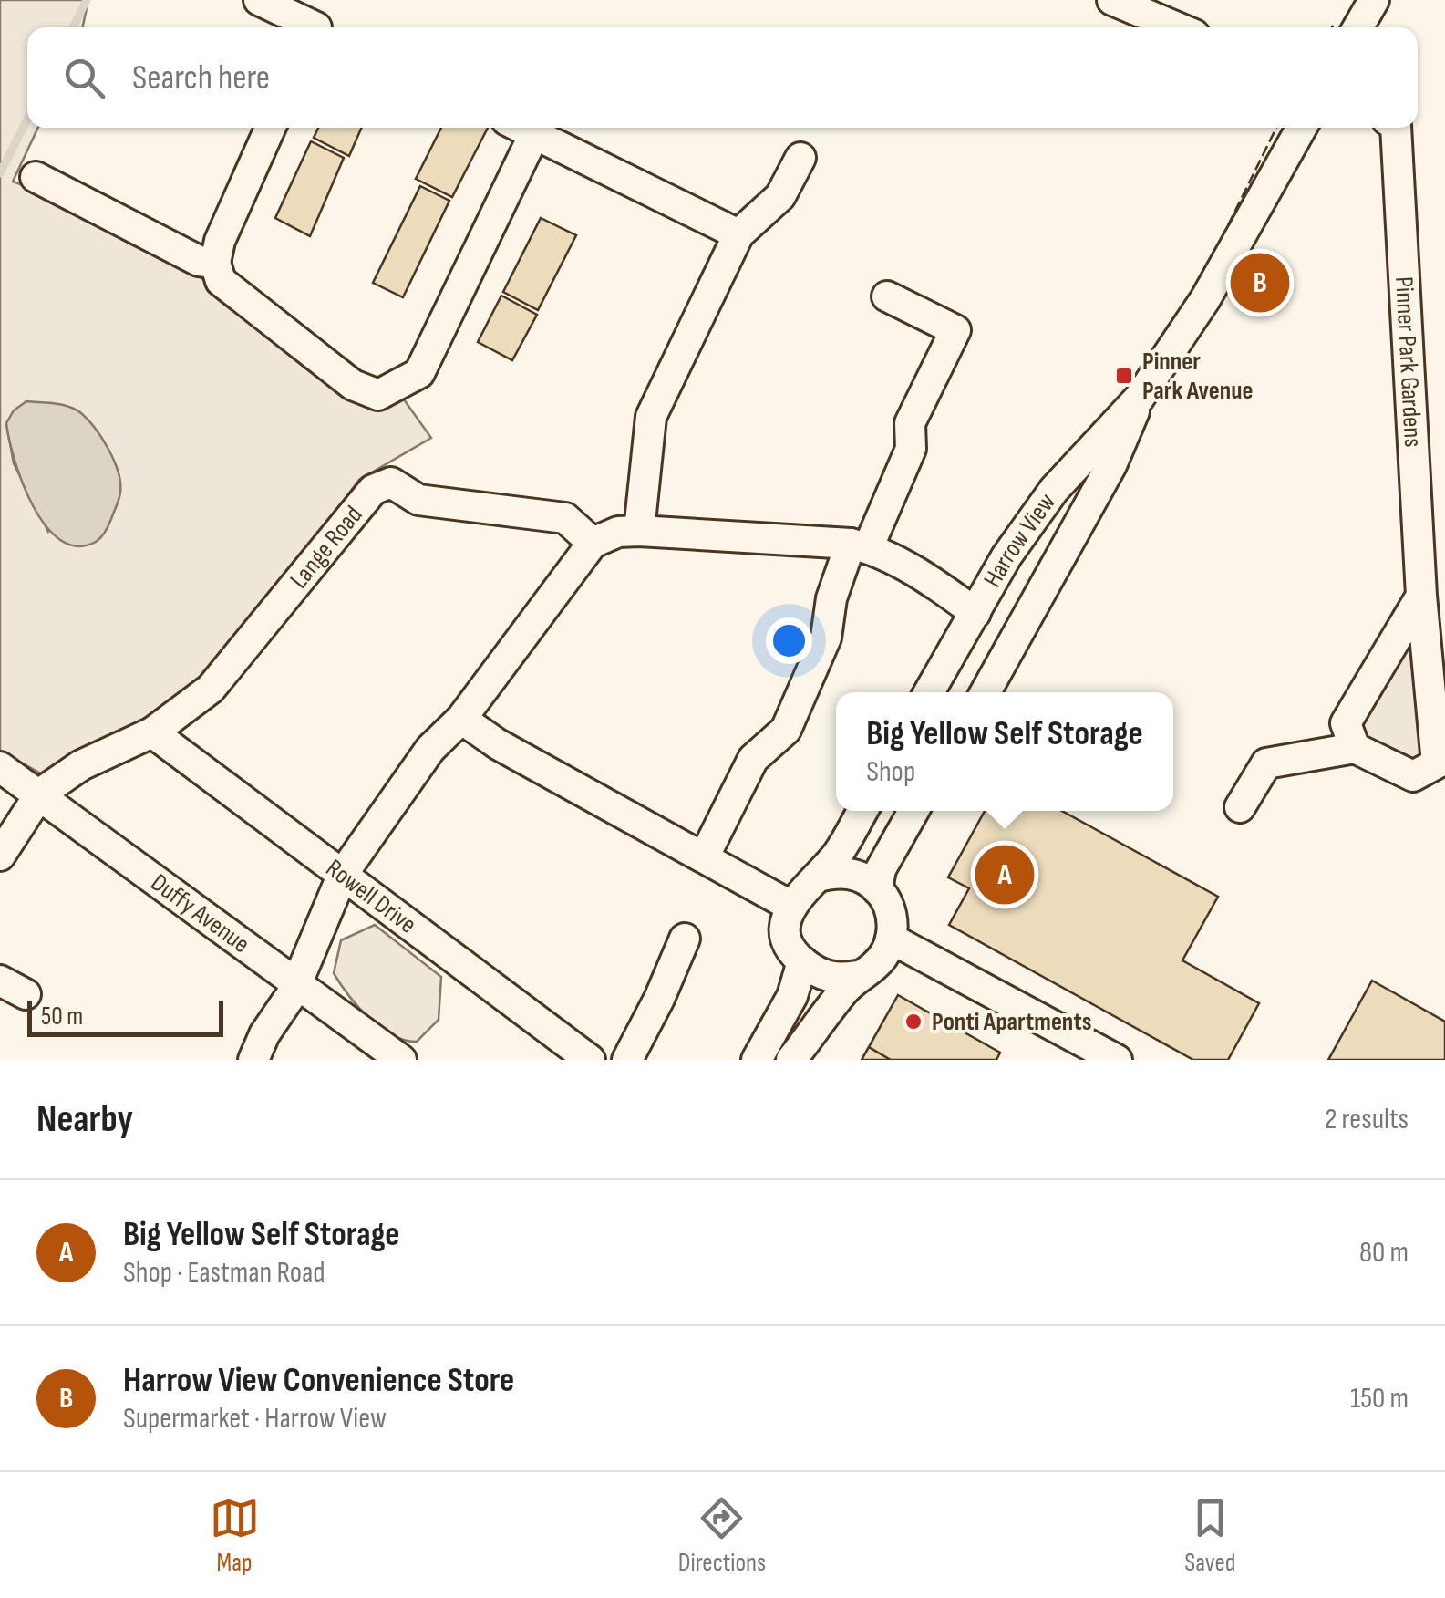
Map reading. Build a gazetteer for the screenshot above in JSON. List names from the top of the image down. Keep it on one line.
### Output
{"streets":{"street":["Pinner Park Gardens","Harrow View","Lange Road","Rowell Drive","Duffy Avenue"]},"crossings":[["Lange Road","Rowell Drive"]],"places":{"transit":["Pinner Park Avenue"],"other":["Ponti Apartments"]},"scale_bar":"50 m","page":{"search":"Search here","pins":["B","A"],"popup":["Big Yellow Self Storage","Shop"],"scale":"50 m","heading":["Nearby","2 results"],"list":[{"mark":"A","name":"Big Yellow Self Storage","note":"Shop · Eastman Road","value":"80 m"},{"mark":"B","name":"Harrow View Convenience Store","note":"Supermarket · Harrow View","value":"150 m"}],"nav":["Map","Directions","Saved"]}}
